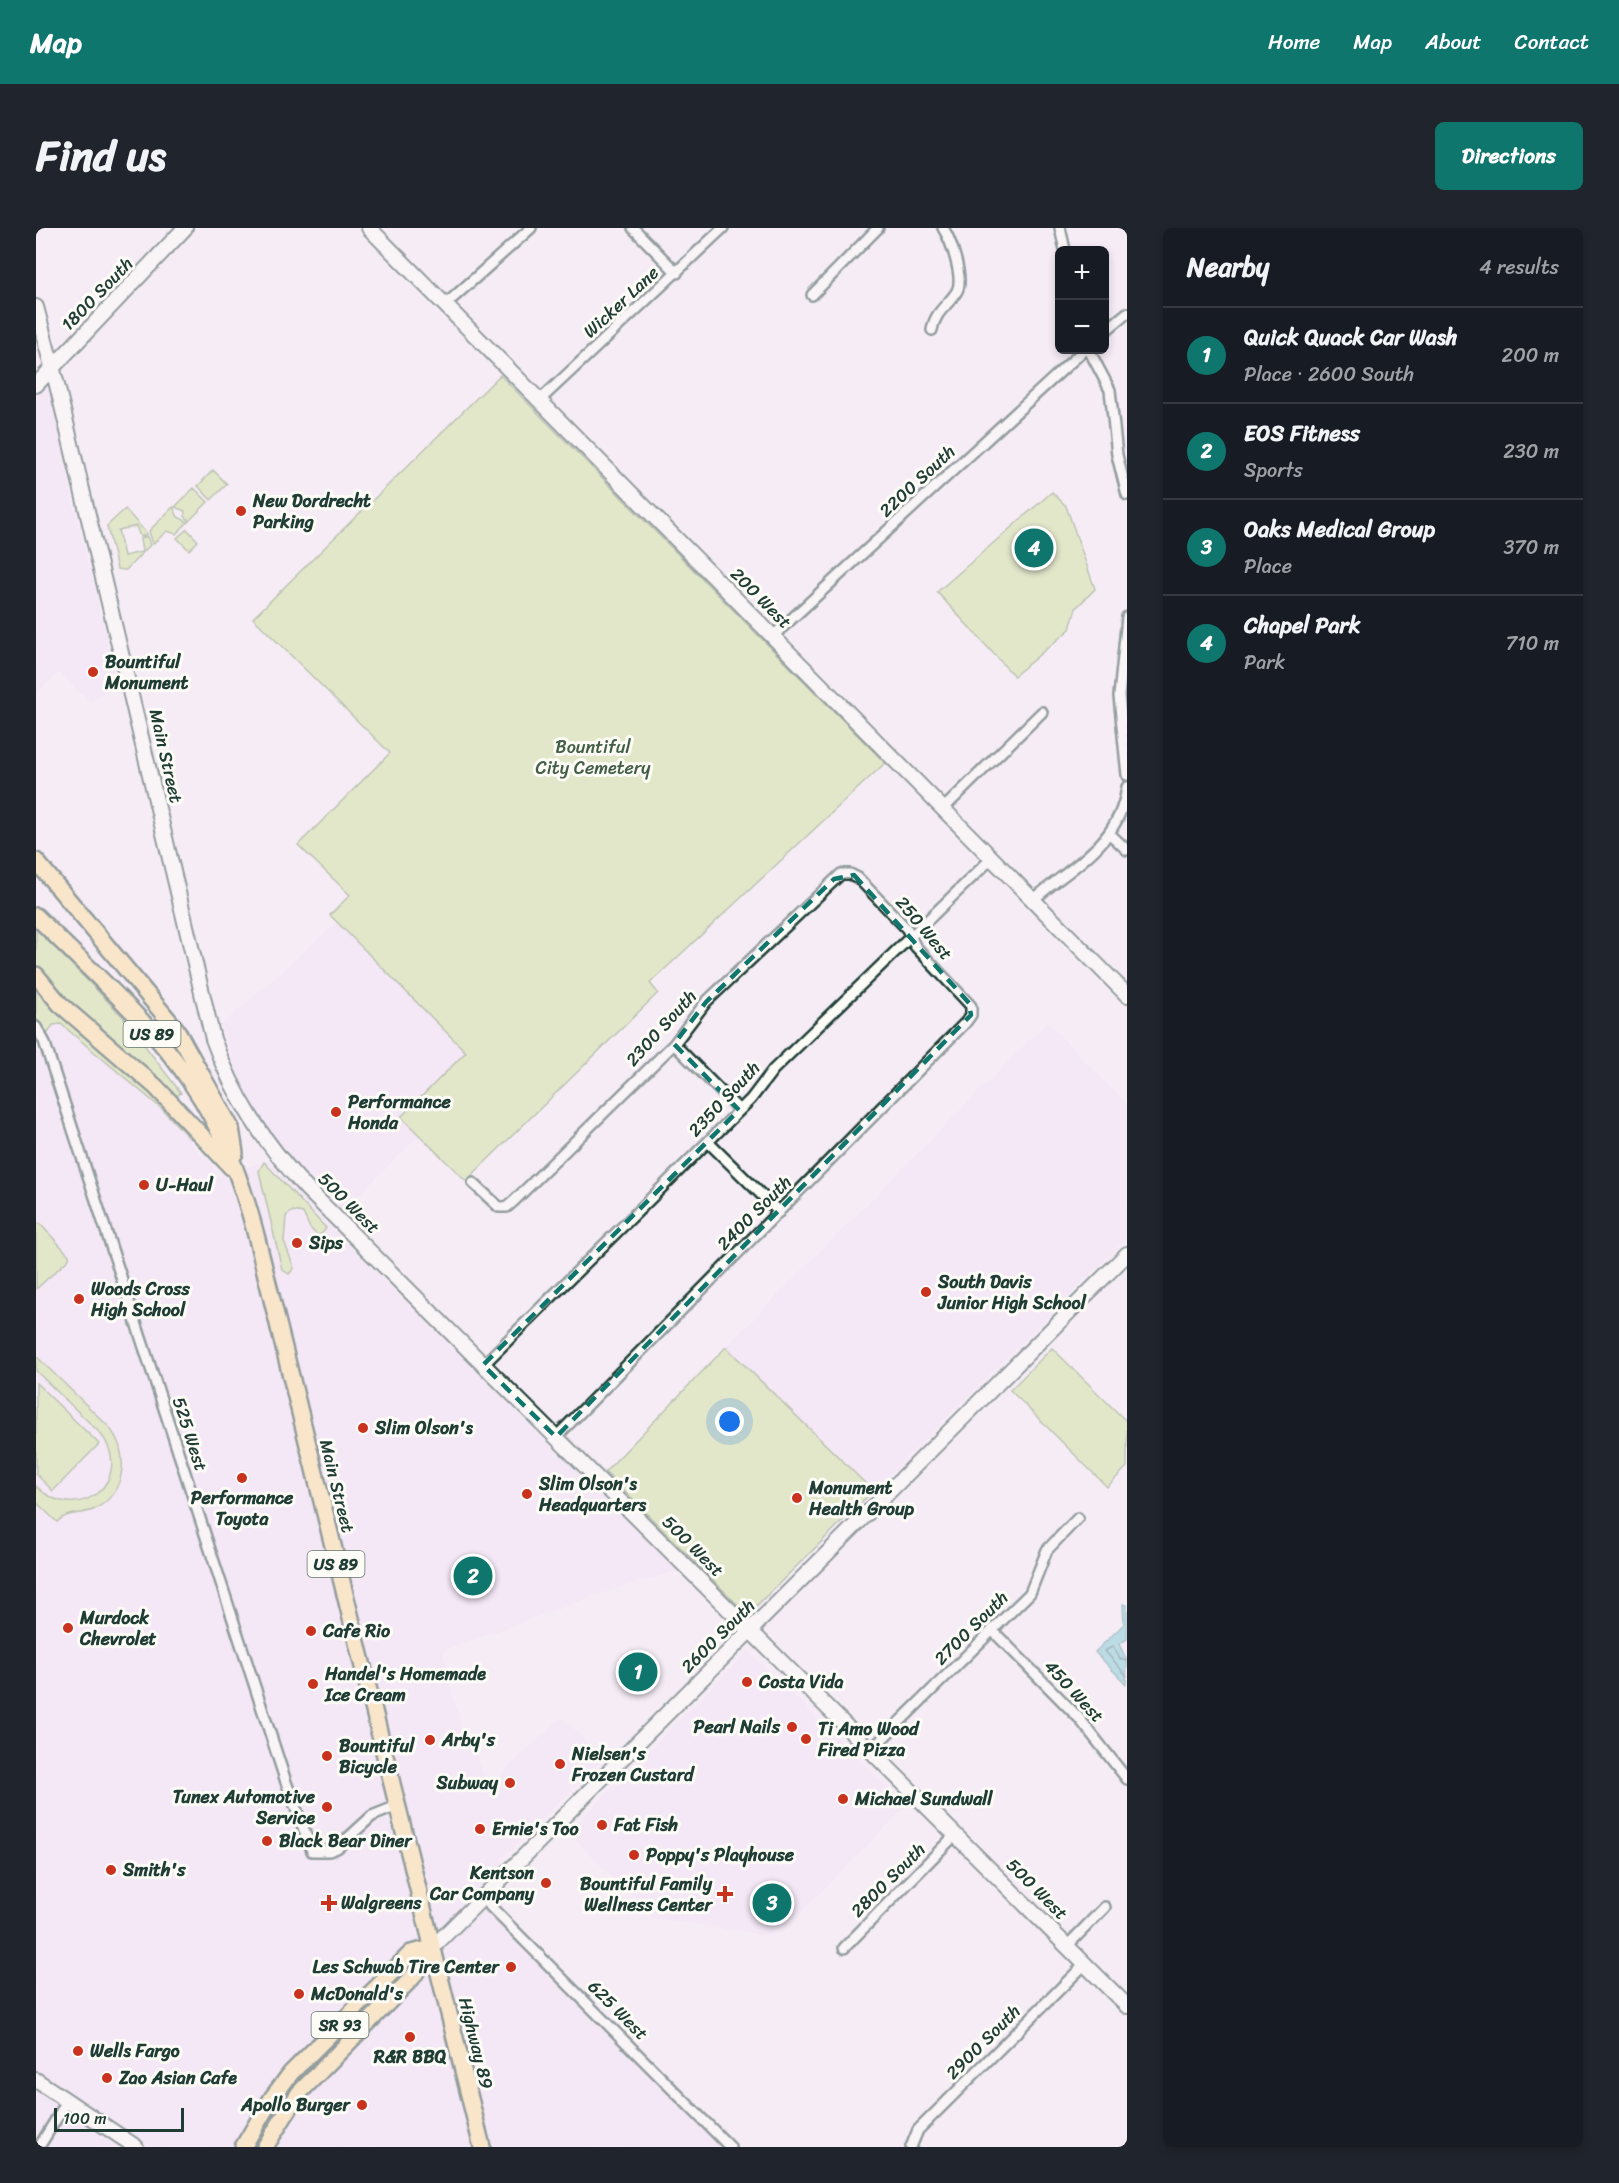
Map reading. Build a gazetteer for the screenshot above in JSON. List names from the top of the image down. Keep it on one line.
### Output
{"streets":{"main road":["Main Street","US 89","2600 South","SR 93","Highway 89"],"street":["1800 South","Wicker Lane","2200 South","200 West","250 West","2300 South","2350 South","500 West","2400 South","525 West","2700 South","450 West","2800 South","625 West","2900 South"]},"crossings":[["1800 South","Main Street"],["Wicker Lane","200 West"],["2200 South","200 West"],["200 West","2350 South"],["Main Street","US 89"],["Main Street","500 West"],["Main Street","525 West"],["Main Street","2600 South"],["Main Street","SR 93"],["Main Street","Highway 89"],["250 West","2300 South"],["250 West","2350 South"],["250 West","2400 South"],["2350 South","500 West"],["500 West","2400 South"],["500 West","2700 South"],["500 West","2600 South"],["500 West","2800 South"],["500 West","2900 South"],["2700 South","450 West"],["2600 South","625 West"],["2600 South","SR 93"],["2600 South","Highway 89"],["SR 93","Highway 89"]],"parks":["Bountiful City Cemetery"],"places":{"other":["New Dordrecht Parking","Bountiful Monument","Performance Honda","U-Haul","Sips","South Davis Junior High School","Woods Cross High School","Slim Olson's","Performance Toyota","Slim Olson's Headquarters","Monument Health Group","Murdock Chevrolet","Cafe Rio","Costa Vida","Handel's Homemade Ice Cream","Pearl Nails","Ti Amo Wood Fired Pizza","Arby's","Bountiful Bicycle","Nielsen's Frozen Custard","Subway","Michael Sundwall","Tunex Automotive Service","Fat Fish","Ernie's Too","Black Bear Diner","Poppy's Playhouse","Smith's","Kentson Car Company","Les Schwab Tire Center","McDonald's","R&R BBQ","Wells Fargo","Zao Asian Cafe","Apollo Burger"],"health":["Bountiful Family Wellness Center","Walgreens"]},"scale_bar":"100 m","page":{"header":"Map","nav":["Home","Map","About","Contact"],"title":"Find us","buttons":"Directions","heading":["Nearby","4 results"],"map_buttons":["+","−"],"list":[{"mark":"1","name":"Quick Quack Car Wash","note":"Place · 2600 South","value":"200 m"},{"mark":"2","name":"EOS Fitness","note":"Sports","value":"230 m"},{"mark":"3","name":"Oaks Medical Group","note":"Place","value":"370 m"},{"mark":"4","name":"Chapel Park","note":"Park","value":"710 m"}],"pins":["4","2","1","3"],"scale":"100 m"}}
